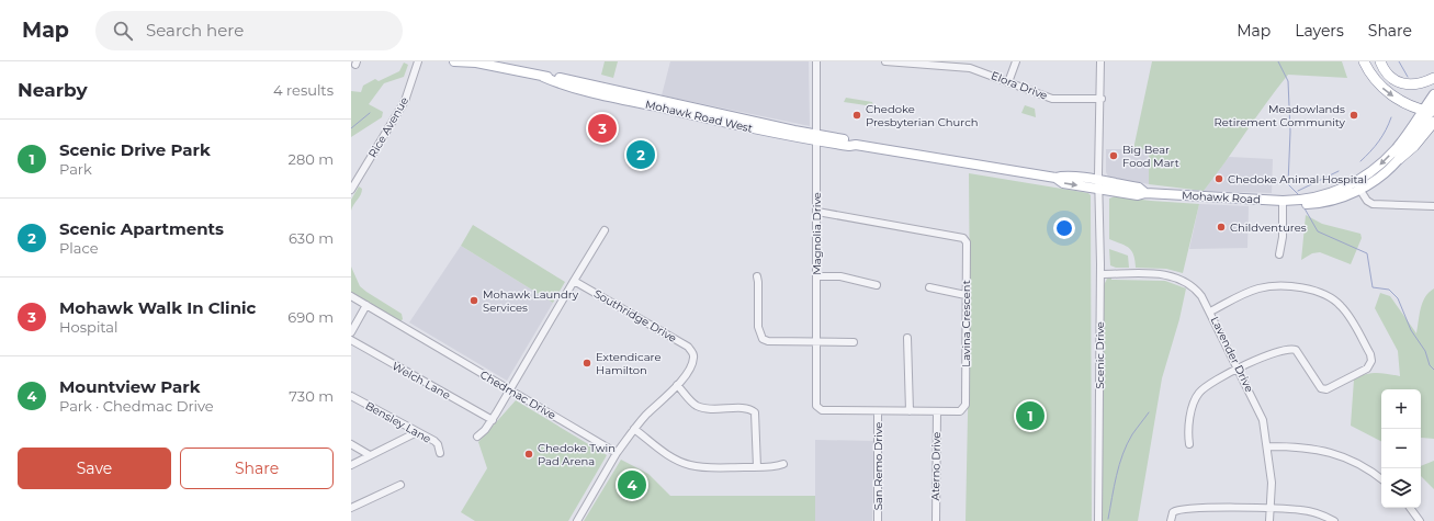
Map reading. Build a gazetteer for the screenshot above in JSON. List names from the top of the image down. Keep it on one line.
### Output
{"streets":{"main road":["Mohawk Road West","Mohawk Road"],"street":["Elora Drive","Rice Avenue","Magnolia Drive","Southridge Drive","Lavina Crescent","Lavender Drive","Scenic Drive","Welch Lane","Chedmac Drive","Bensley Lane","San Remo Drive","Aterno Drive"]},"crossings":[["Elora Drive","Scenic Drive"],["Mohawk Road West","Mohawk Road"],["Mohawk Road West","Magnolia Drive"],["Mohawk Road West","Scenic Drive"],["Mohawk Road","Scenic Drive"],["Magnolia Drive","Lavina Crescent"],["Southridge Drive","Chedmac Drive"],["Lavina Crescent","San Remo Drive"],["Lavina Crescent","Aterno Drive"],["Lavender Drive","Scenic Drive"]],"places":["Chedoke Presbyterian Church","Meadowlands Retirement Community","Big Bear Food Mart","Chedoke Animal Hospital","Childventures","Mohawk Laundry Services","Extendicare Hamilton","Chedoke Twin Pad Arena"],"page":{"header":"Map","search":"Search here","nav":["Map","Layers","Share"],"heading":["Nearby","4 results"],"pins":["3","2","1","4"],"list":[{"mark":"1","name":"Scenic Drive Park","note":"Park","value":"280 m"},{"mark":"2","name":"Scenic Apartments","note":"Place","value":"630 m"},{"mark":"3","name":"Mohawk Walk In Clinic","note":"Hospital","value":"690 m"},{"mark":"4","name":"Mountview Park","note":"Park · Chedmac Drive","value":"730 m"}],"map_buttons":["+","−"],"buttons":["Save","Share"]}}
